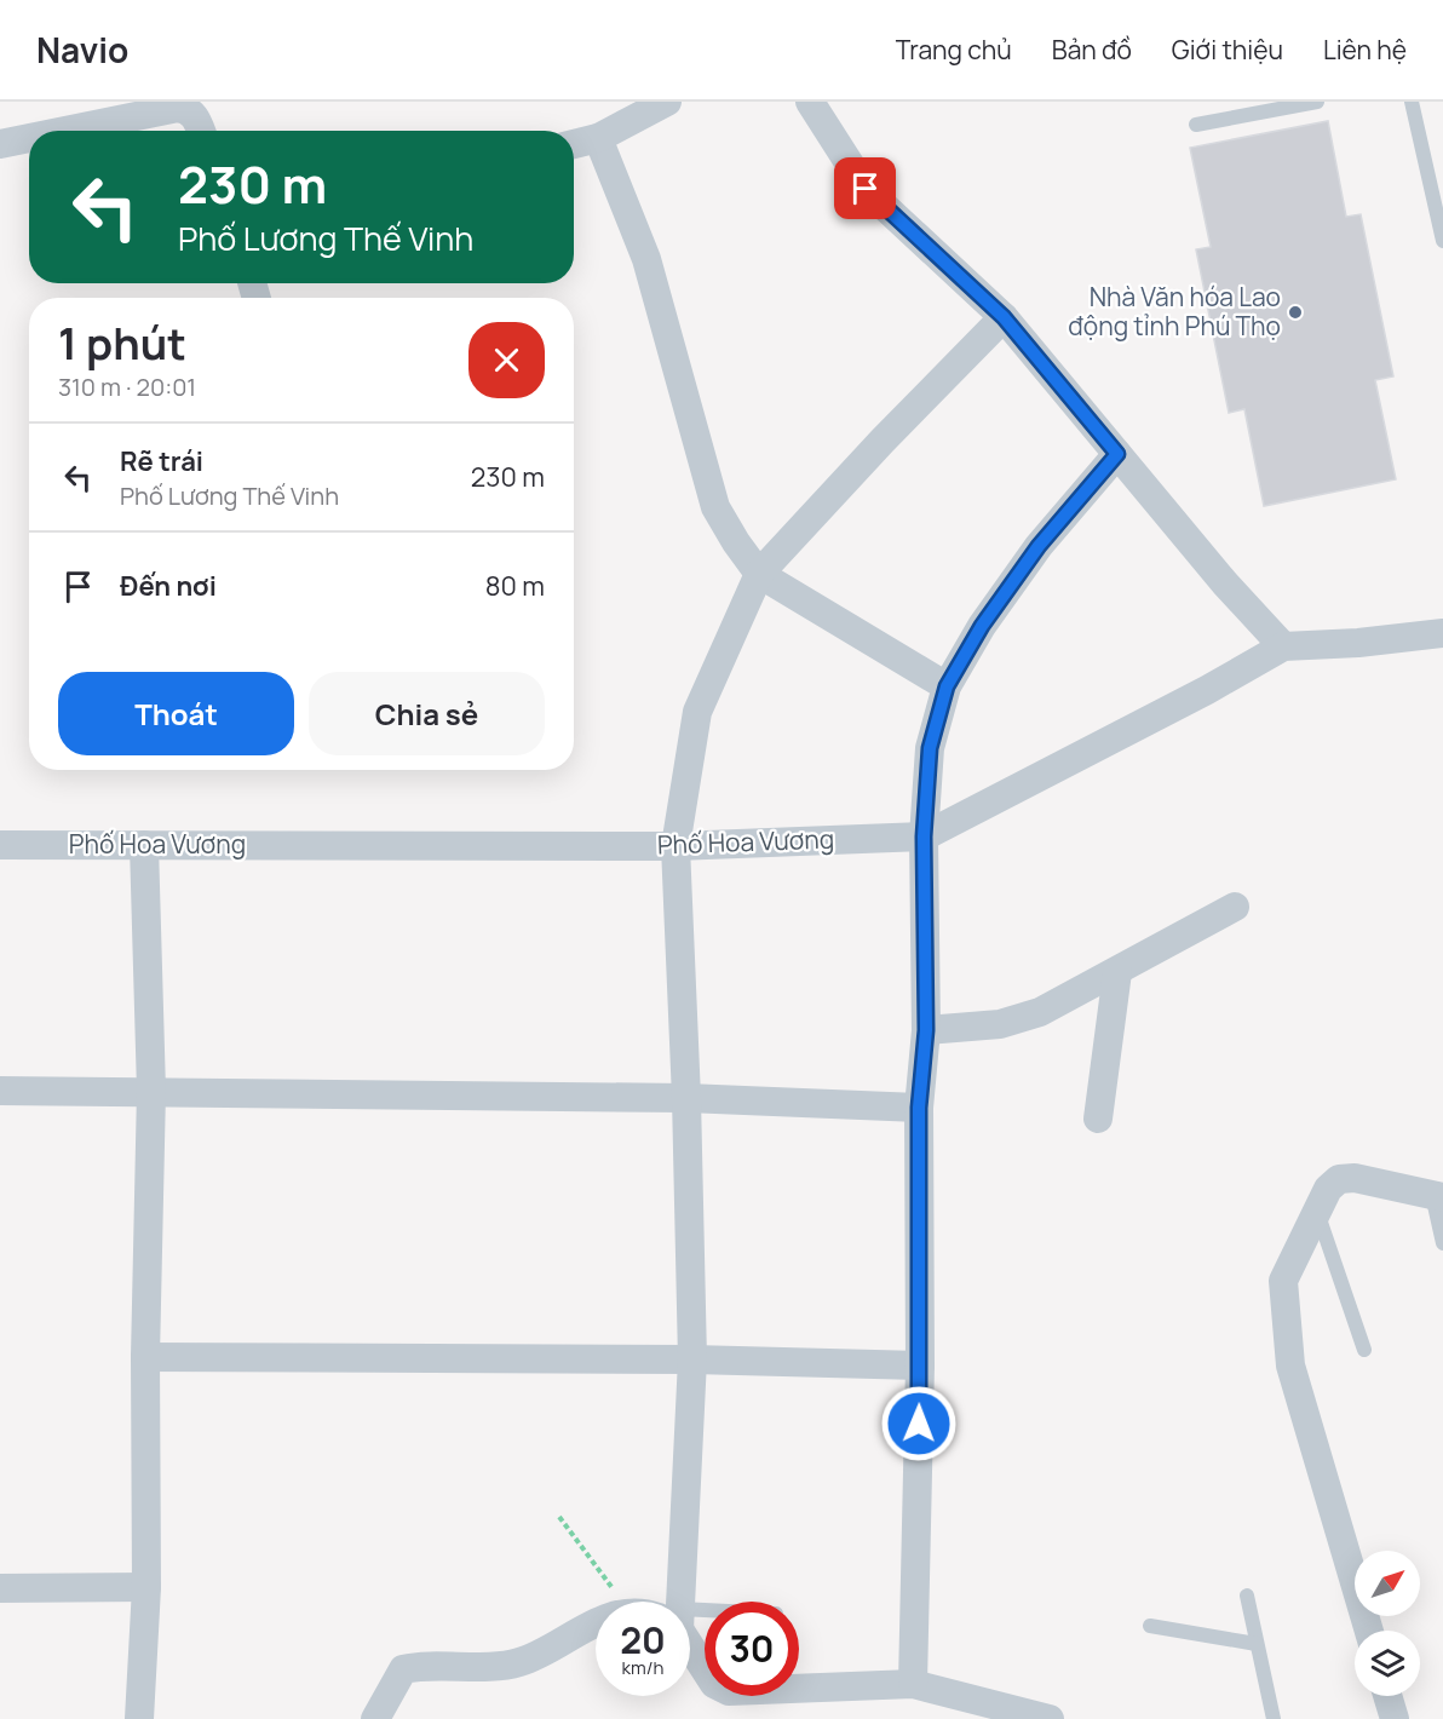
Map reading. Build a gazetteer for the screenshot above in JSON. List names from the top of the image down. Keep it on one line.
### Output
{"streets":{"street":["Phố Hoa Vương"]},"places":["Nhà Văn hóa Lao động tỉnh Phú Thọ"],"north":"top right","page":{"header":"Navio","nav":["Trang chủ","Bản đồ","Giới thiệu","Liên hệ"],"turn":["230 m","Phố Lương Thế Vinh"],"heading":["1 phút","310 m · 20:01"],"list":[{"name":"Rẽ trái","note":"Phố Lương Thế Vinh","value":"230 m"},{"name":"Đến nơi","value":"80 m"}],"buttons":["Thoát","Chia sẻ"],"speed":"20 km/h","limit":"30"}}
